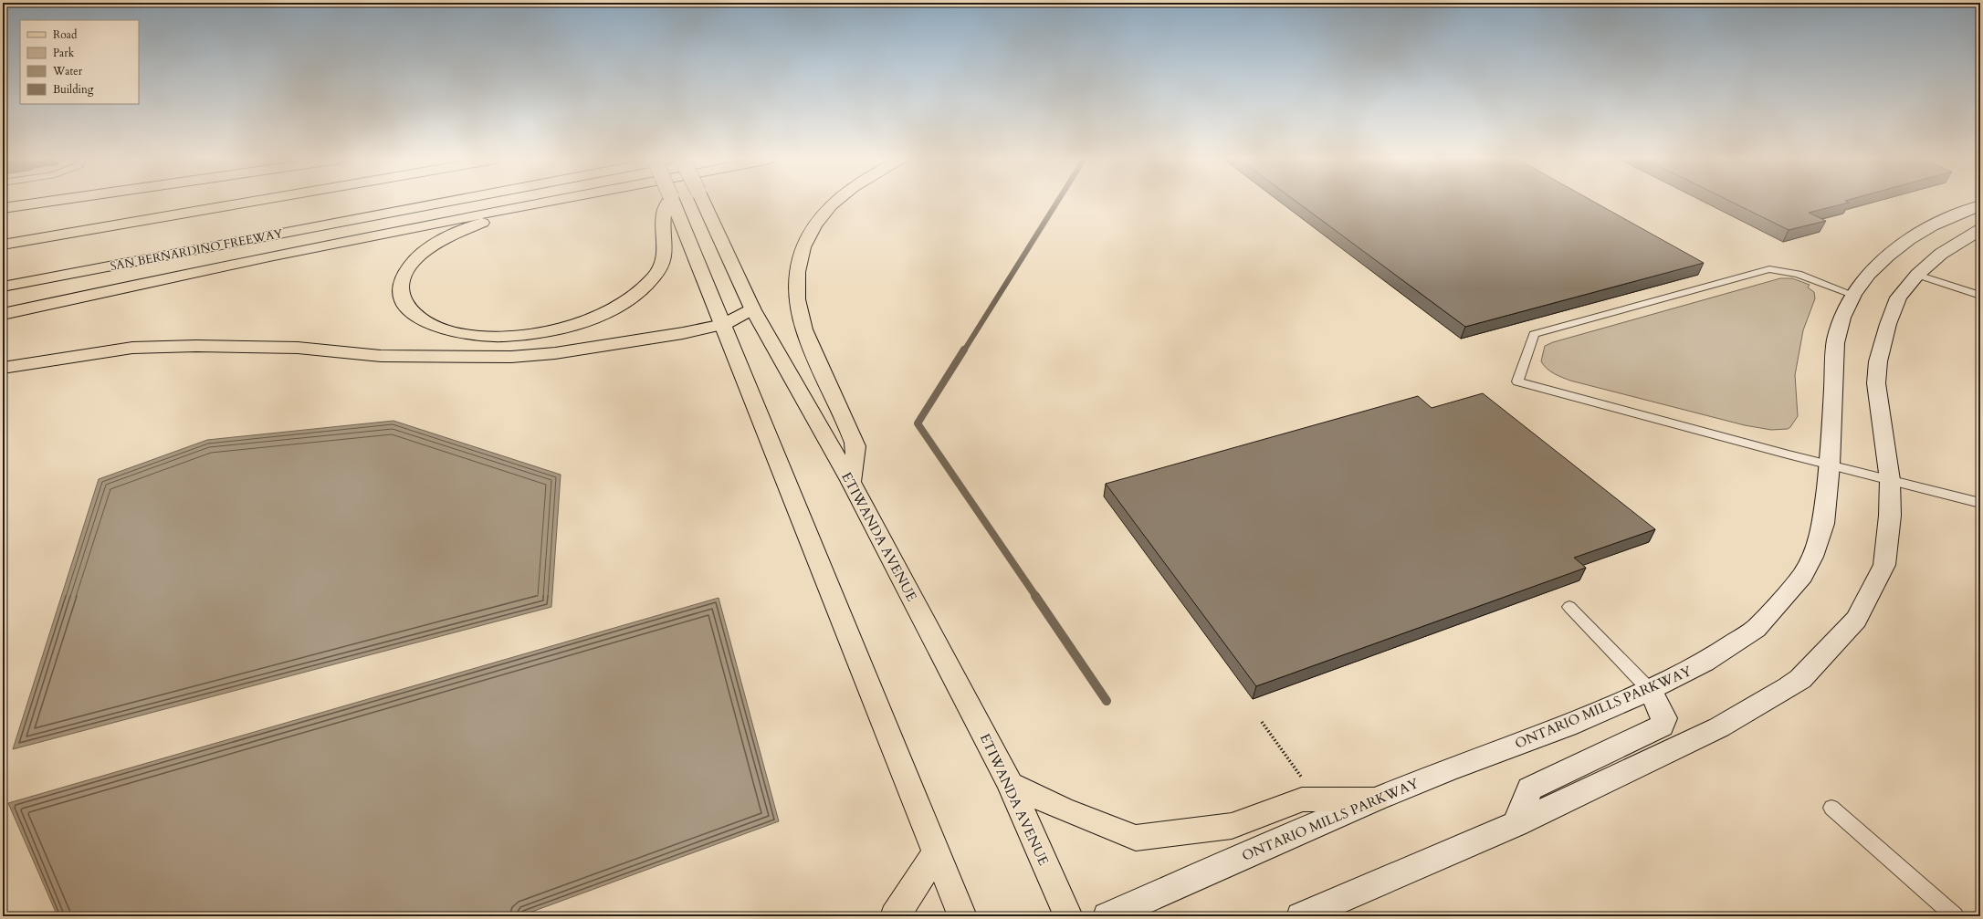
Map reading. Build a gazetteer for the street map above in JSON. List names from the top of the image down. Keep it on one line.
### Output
{"streets":{"main road":["SAN BERNARDINO FREEWAY","ETIWANDA AVENUE","ONTARIO MILLS PARKWAY"]},"legend":["Road","Park","Water","Building"]}
